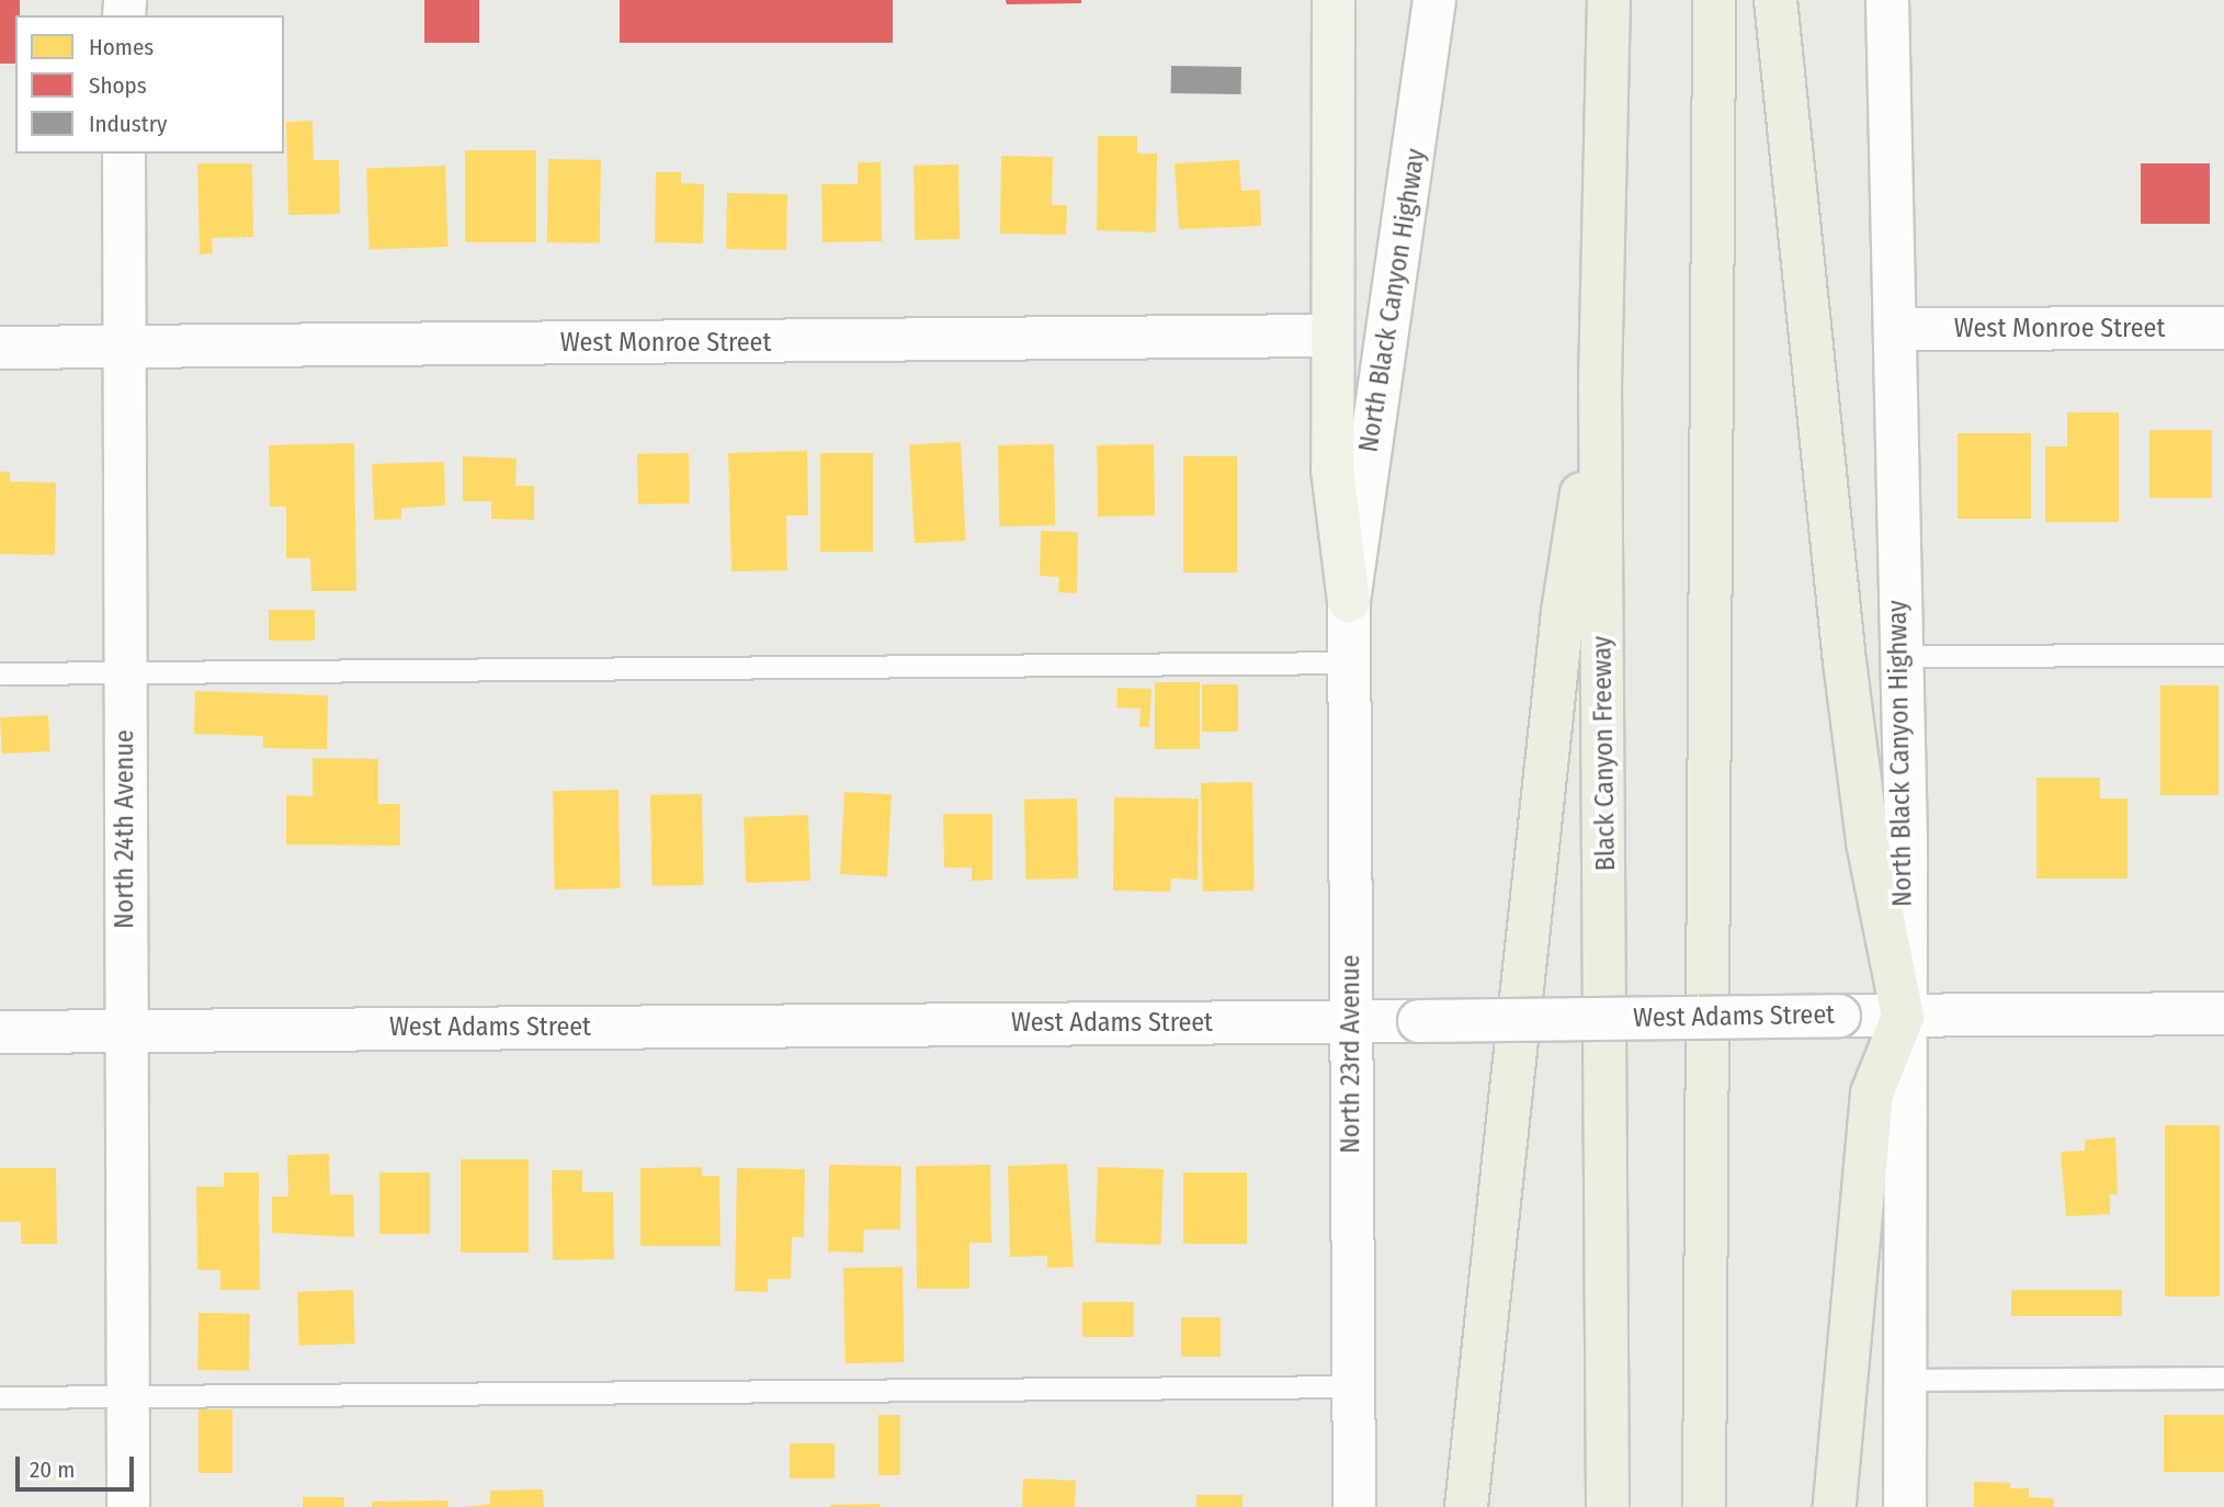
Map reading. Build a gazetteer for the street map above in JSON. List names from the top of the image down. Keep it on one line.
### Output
{"streets":{"highway":["Black Canyon Freeway"],"street":["North Black Canyon Highway","West Monroe Street","North 24th Avenue","West Adams Street","North 23rd Avenue"]},"crossings":[["North Black Canyon Highway","West Monroe Street"],["North Black Canyon Highway","West Adams Street"],["North Black Canyon Highway","North 23rd Avenue"],["West Monroe Street","North 24th Avenue"],["North 24th Avenue","West Adams Street"],["West Adams Street","North 23rd Avenue"]],"legend":["Homes","Shops","Industry"],"scale_bar":"20 m"}
